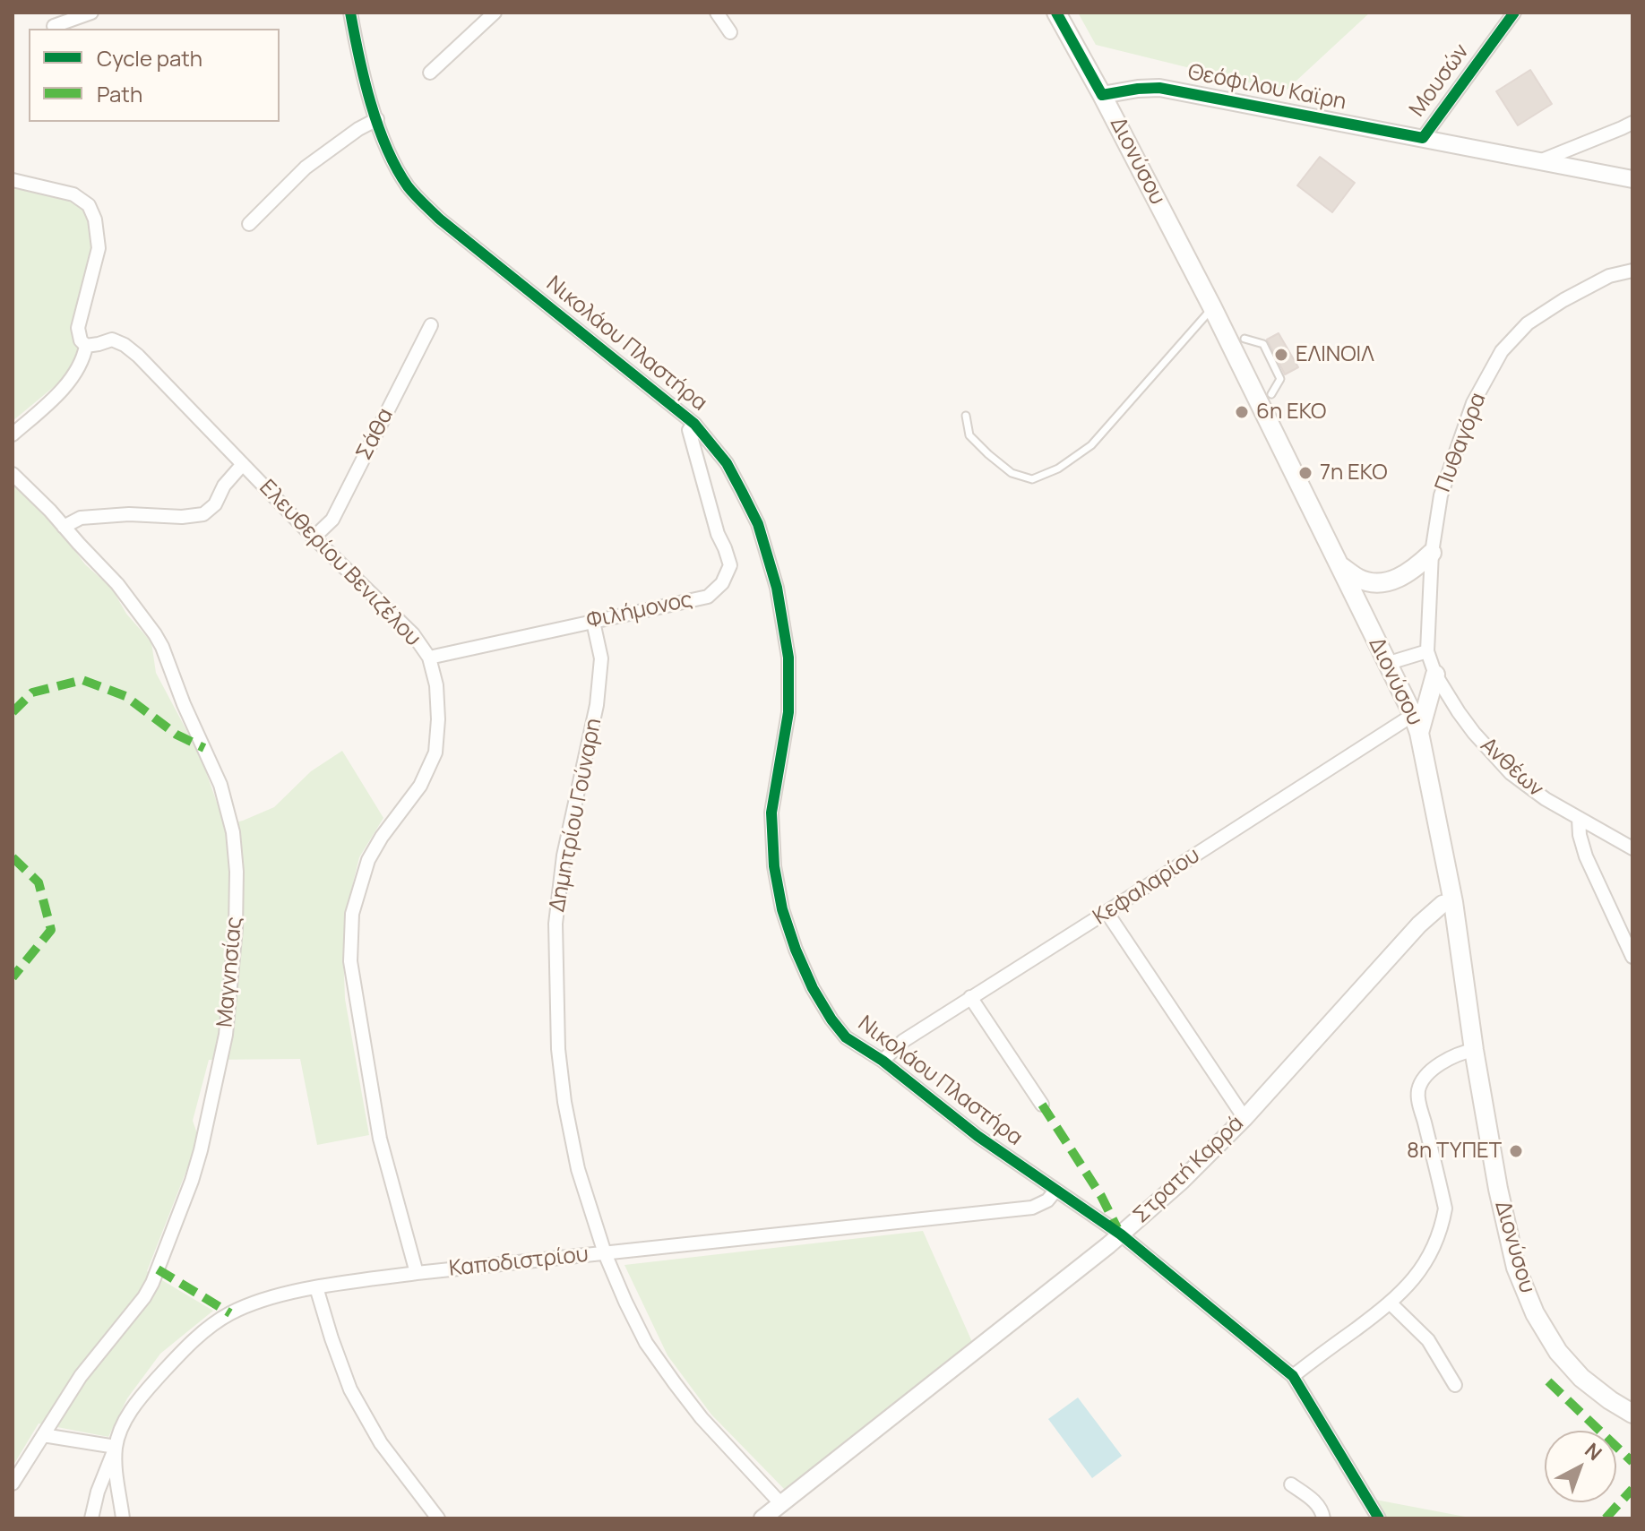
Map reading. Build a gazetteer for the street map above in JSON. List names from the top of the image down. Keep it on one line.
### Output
{"streets":{"main road":["Διονύσου"],"street":["Μουσών","Θεόφιλου Καϊρη","Νικολάου Πλαστήρα","Σάθα","Πυθαγόρα","Ελευθερίου Βενιζέλου","Φιλήμονος","Ανθέων","Δημητρίου Γούναρη","Κεφαλαρίου","Μαγνησίας","Στρατή Καρρά","Καποδιστρίου"]},"crossings":[["Μουσών","Θεόφιλου Καϊρη"],["Θεόφιλου Καϊρη","Διονύσου"],["Διονύσου","Κεφαλαρίου"],["Διονύσου","Στρατή Καρρά"],["Νικολάου Πλαστήρα","Φιλήμονος"],["Νικολάου Πλαστήρα","Κεφαλαρίου"],["Νικολάου Πλαστήρα","Στρατή Καρρά"],["Νικολάου Πλαστήρα","Καποδιστρίου"],["Σάθα","Ελευθερίου Βενιζέλου"],["Πυθαγόρα","Ανθέων"],["Ελευθερίου Βενιζέλου","Φιλήμονος"],["Ελευθερίου Βενιζέλου","Καποδιστρίου"],["Φιλήμονος","Δημητρίου Γούναρη"],["Δημητρίου Γούναρη","Στρατή Καρρά"],["Δημητρίου Γούναρη","Καποδιστρίου"]],"places":["ΕΛΙΝΟΙΛ","6η ΕΚΟ","7η ΕΚΟ","8η ΤΥΠΕΤ"],"legend":["Cycle path","Path"],"north":"top right"}
